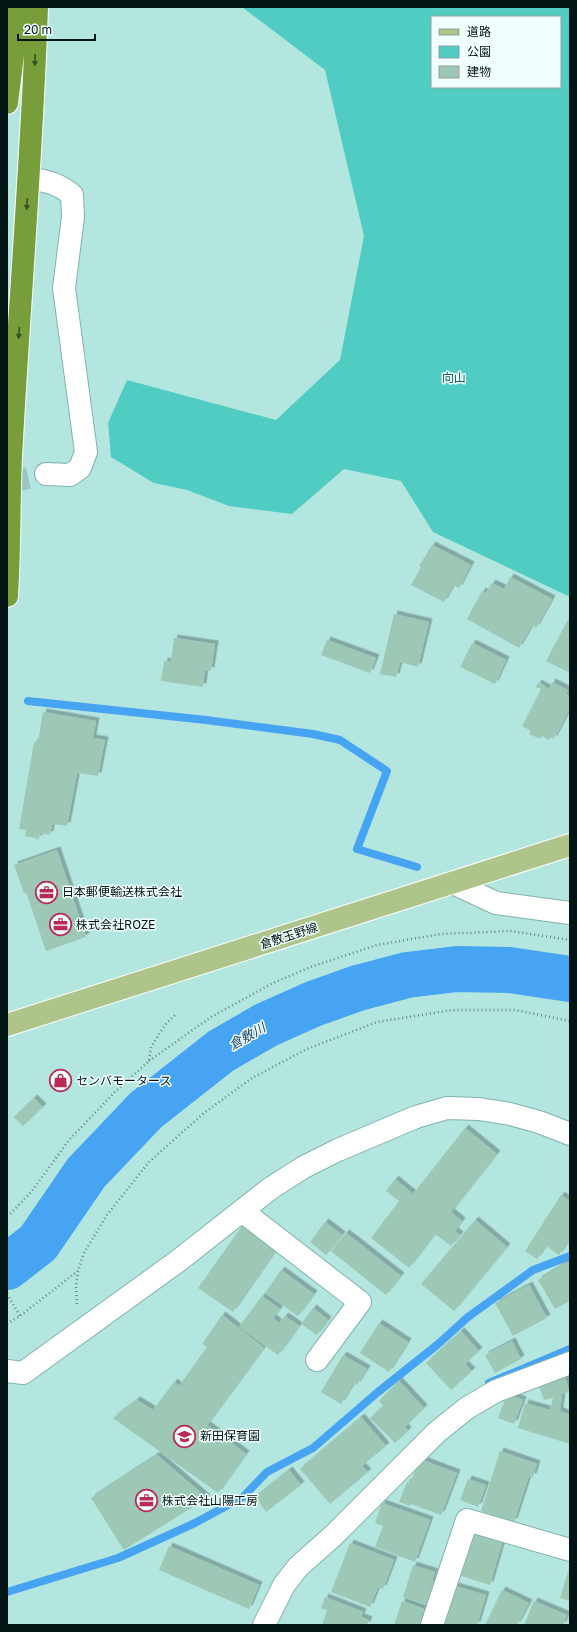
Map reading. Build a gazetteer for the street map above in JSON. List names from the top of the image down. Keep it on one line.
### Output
{"streets":{"main road":["倉敷玉野線"]},"water":["倉敷川"],"parks":["向山"],"places":{"office":["日本郵便輸送株式会社","株式会社ROZE","株式会社山陽工房"],"shop":["センバモータース"],"school or university":["新田保育園"]},"legend":["道路","公園","建物"],"scale_bar":"20 m"}
